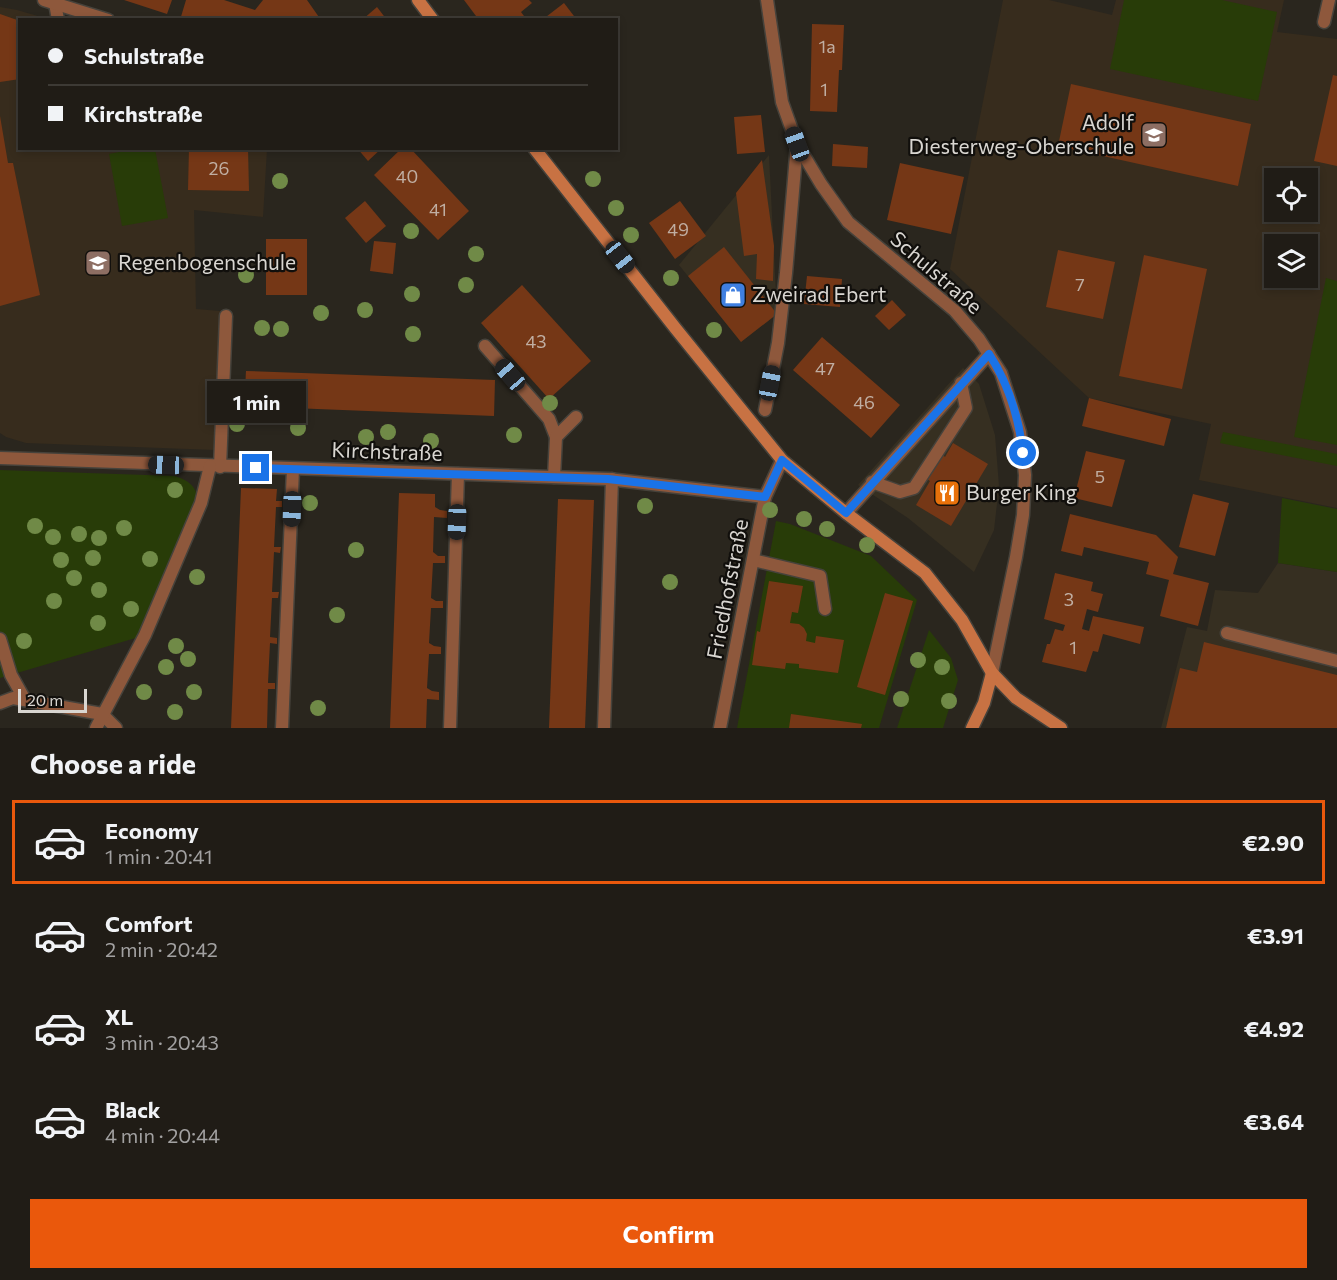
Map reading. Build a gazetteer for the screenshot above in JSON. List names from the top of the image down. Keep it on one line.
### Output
{"streets":{"street":["Schulstraße","Kirchstraße","Friedhofstraße"]},"crossings":[["Kirchstraße","Friedhofstraße"]],"places":{"school or university":["Adolf Diesterweg-Oberschule","Regenbogenschule"],"shop":["Zweirad Ebert"],"restaurant":["Burger King"]},"house_numbers":["1a","1","26","40","41","49","7","43","47","46","5","3","1"],"scale_bar":"20 m","page":{"banner":["Schulstraße","Kirchstraße"],"bubble":"1 min","scale":"20 m","heading":"Choose a ride","list":[{"name":"Economy","note":"1 min · 20:41","value":"€2.90"},{"name":"Comfort","note":"2 min · 20:42","value":"€3.91"},{"name":"XL","note":"3 min · 20:43","value":"€4.92"},{"name":"Black","note":"4 min · 20:44","value":"€3.64"}],"buttons":"Confirm"}}
